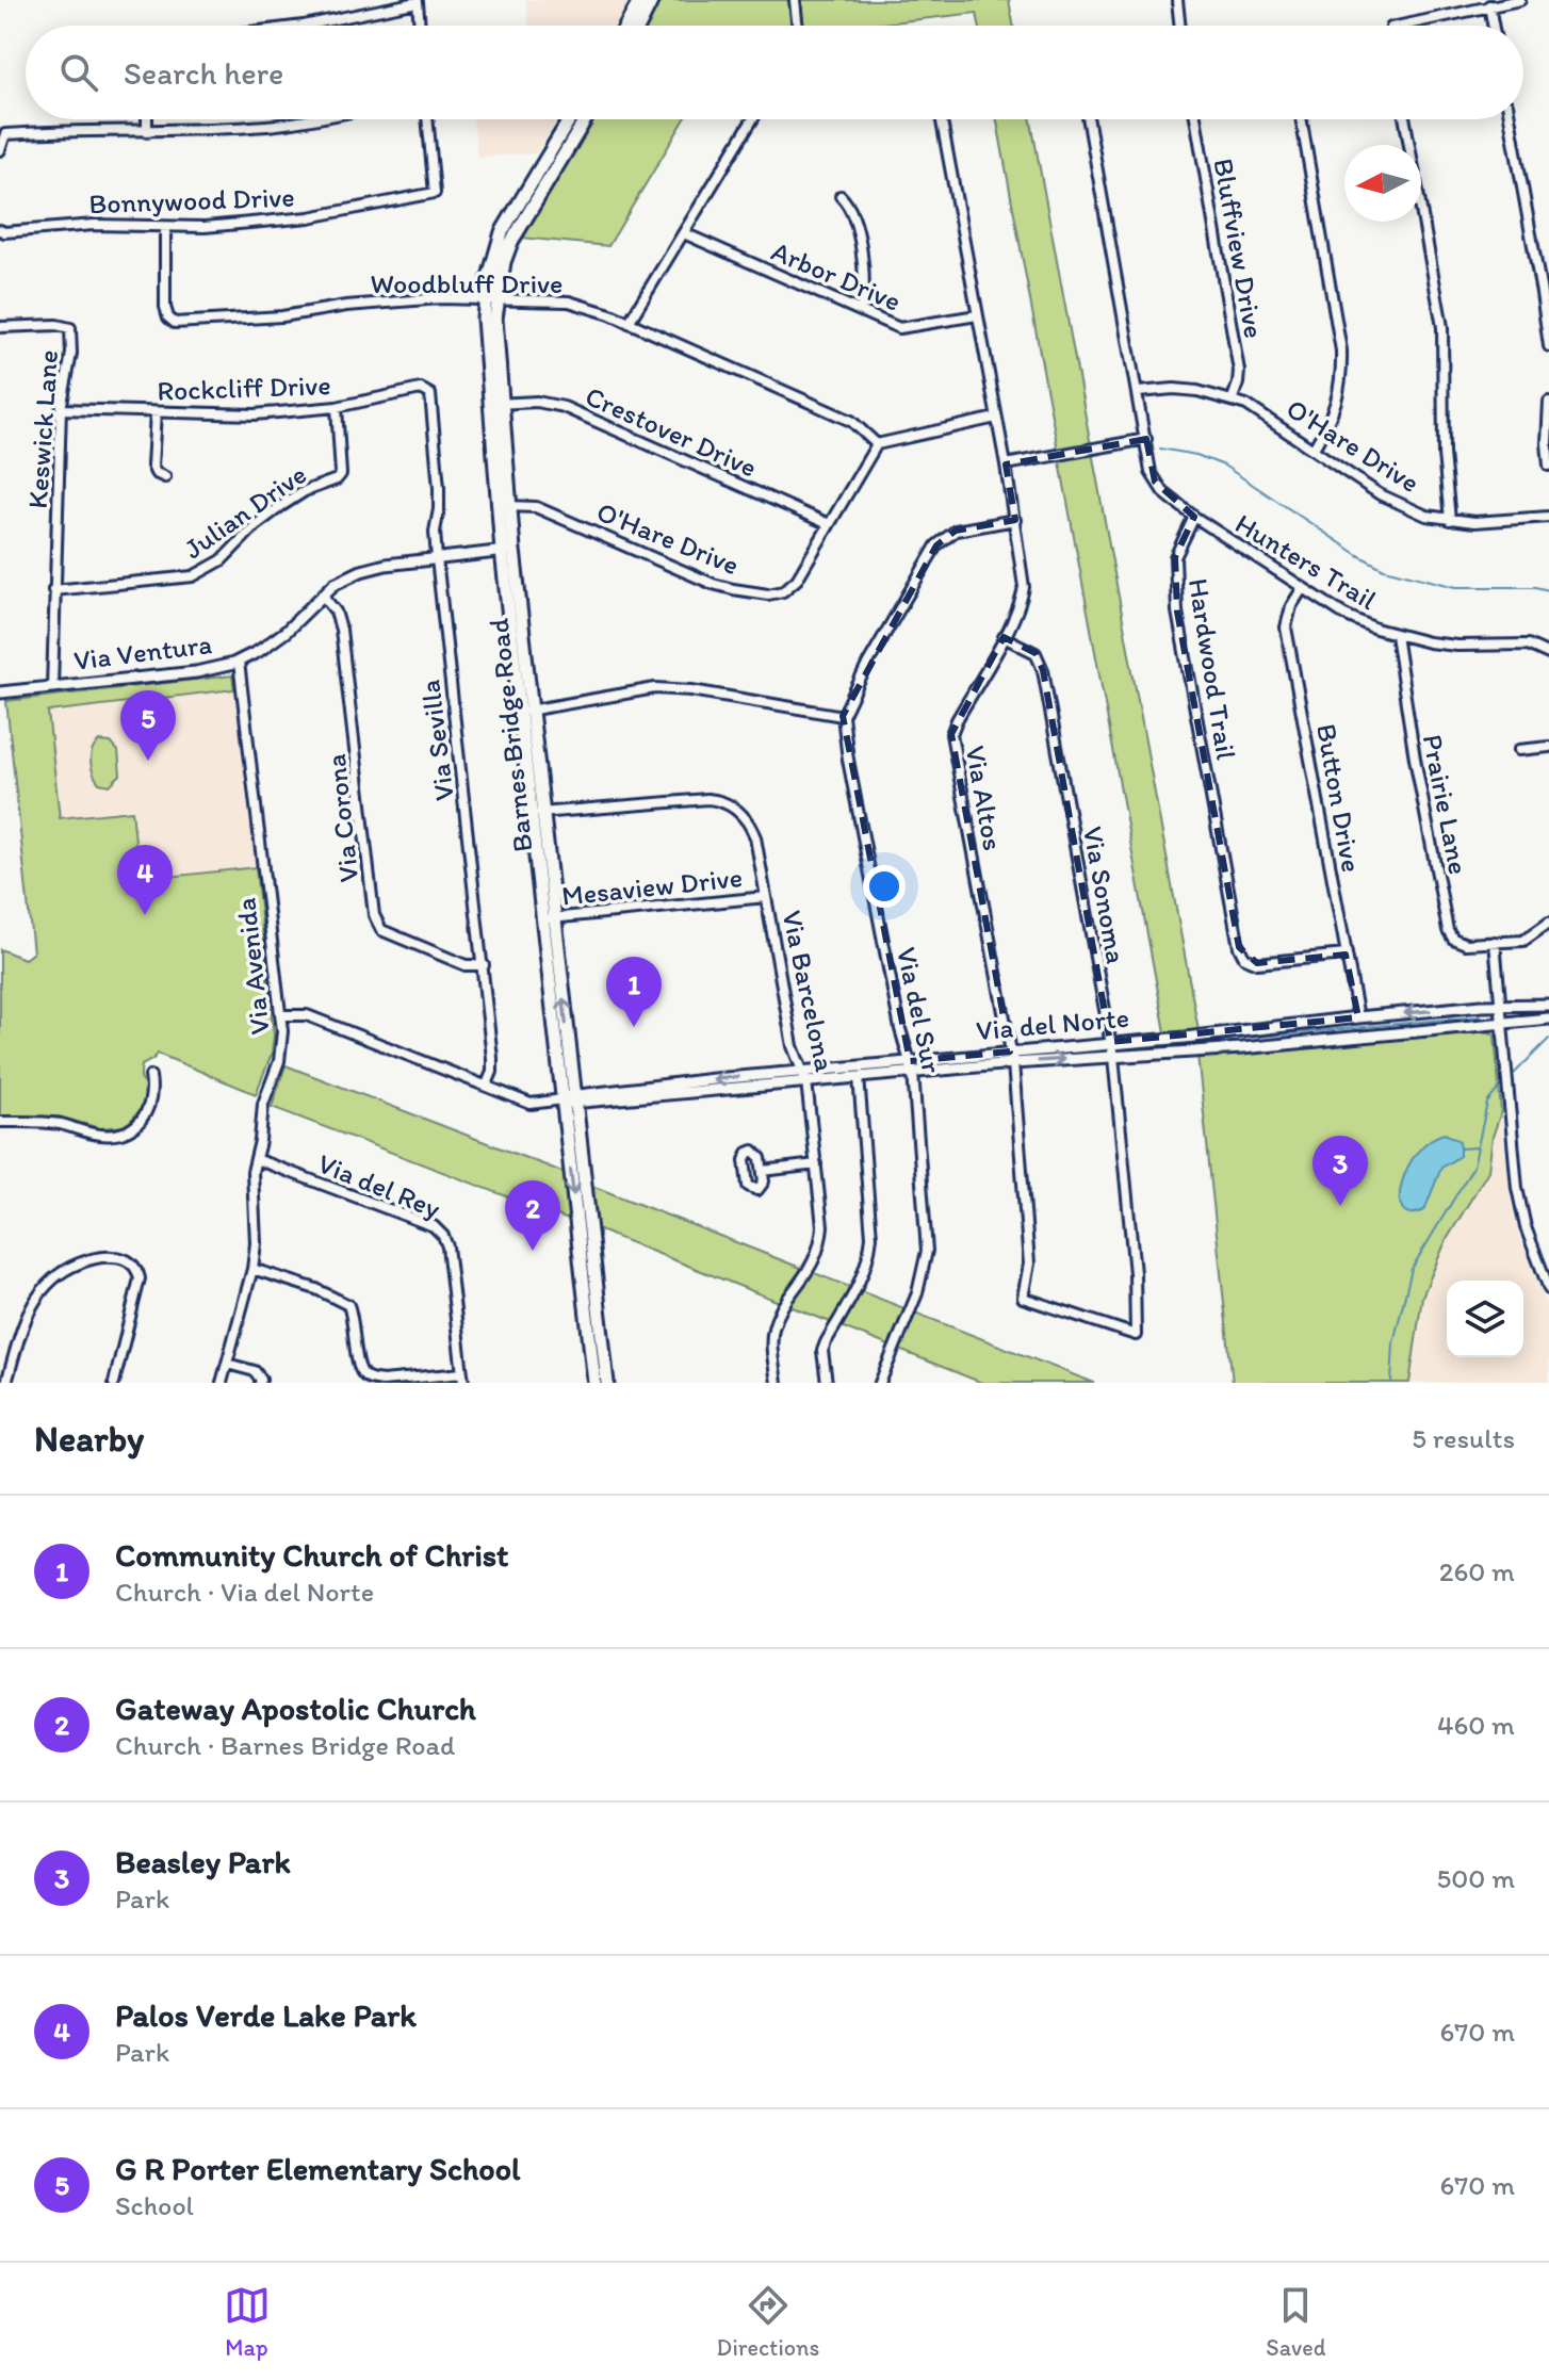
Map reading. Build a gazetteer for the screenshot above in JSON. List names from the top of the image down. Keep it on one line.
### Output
{"streets":{"main road":["Barnes Bridge Road"],"street":["Bonnywood Drive","Bluffview Drive","Arbor Drive","Woodbluff Drive","Rockcliff Drive","Keswick Lane","Crestover Drive","O'Hare Drive","Julian Drive","Hunters Trail","Via Ventura","Hardwood Trail","Via Sevilla","Via Altos","Button Drive","Prairie Lane","Via Corona","Mesaview Drive","Via Sonoma","Via Avenida","Via Barcelona","Via del Sur","Via del Norte","Via del Rey"]},"crossings":[["Bonnywood Drive","Woodbluff Drive"],["Bluffview Drive","O'Hare Drive"],["Arbor Drive","Via Altos"],["Woodbluff Drive","O'Hare Drive"],["Woodbluff Drive","Barnes Bridge Road"],["Rockcliff Drive","Keswick Lane"],["Rockcliff Drive","Julian Drive"],["Rockcliff Drive","Via Sevilla"],["Keswick Lane","Julian Drive"],["Keswick Lane","Via Ventura"],["Crestover Drive","O'Hare Drive"],["Crestover Drive","Barnes Bridge Road"],["O'Hare Drive","Barnes Bridge Road"],["Hunters Trail","Hardwood Trail"],["Hunters Trail","Button Drive"],["Hunters Trail","Prairie Lane"],["Via Ventura","Barnes Bridge Road"],["Via Ventura","Via Sevilla"],["Via Ventura","Via Corona"],["Via Ventura","Via Avenida"],["Hardwood Trail","Button Drive"],["Barnes Bridge Road","Mesaview Drive"],["Barnes Bridge Road","Via Barcelona"],["Barnes Bridge Road","Via del Norte"],["Via Sevilla","Via Corona"],["Via Sevilla","Via del Norte"],["Via Altos","Via Sonoma"],["Via Altos","Via del Norte"],["Button Drive","Via del Norte"],["Mesaview Drive","Via Barcelona"],["Via Sonoma","Via del Norte"],["Via Avenida","Via del Norte"],["Via Avenida","Via del Rey"],["Via Barcelona","Via del Norte"],["Via del Sur","Via del Norte"]],"north":"left","page":{"search":"Search here","pins":["5","4","1","3","2"],"heading":["Nearby","5 results"],"list":[{"mark":"1","name":"Community Church of Christ","note":"Church · Via del Norte","value":"260 m"},{"mark":"2","name":"Gateway Apostolic Church","note":"Church · Barnes Bridge Road","value":"460 m"},{"mark":"3","name":"Beasley Park","note":"Park","value":"500 m"},{"mark":"4","name":"Palos Verde Lake Park","note":"Park","value":"670 m"},{"mark":"5","name":"G R Porter Elementary School","note":"School","value":"670 m"}],"nav":["Map","Directions","Saved"]}}
